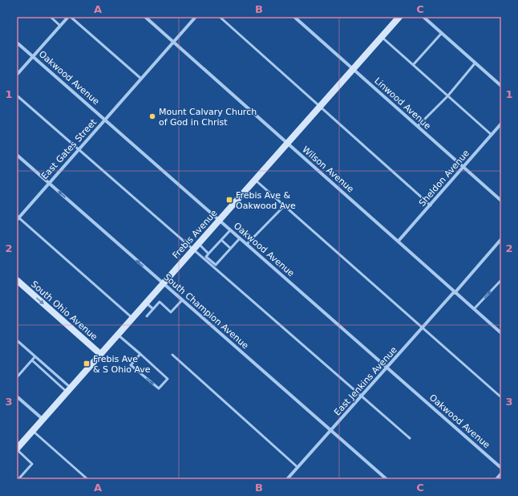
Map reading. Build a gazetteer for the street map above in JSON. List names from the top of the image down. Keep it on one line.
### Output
{"streets":{"main road":["Frebis Avenue","South Ohio Avenue"],"street":["Oakwood Avenue","Linwood Avenue","East Gates Street","Wilson Avenue","Sheldon Avenue","South Champion Avenue","East Jenkins Avenue"]},"crossings":[["Oakwood Avenue","East Gates Street"],["Oakwood Avenue","Frebis Avenue"],["Oakwood Avenue","East Jenkins Avenue"],["Linwood Avenue","Sheldon Avenue"],["Linwood Avenue","Frebis Avenue"],["East Gates Street","Wilson Avenue"],["East Gates Street","South Champion Avenue"],["Wilson Avenue","Sheldon Avenue"],["Wilson Avenue","Frebis Avenue"],["Wilson Avenue","East Jenkins Avenue"],["Frebis Avenue","South Ohio Avenue"],["Frebis Avenue","South Champion Avenue"],["South Champion Avenue","East Jenkins Avenue"]],"one_way":["South Ohio Avenue"],"places":{"other":["Mount Calvary Church of God in Christ"],"transit":["Frebis Ave & Oakwood Ave","Frebis Ave & S Ohio Ave"]},"grid":{"columns":["A","B","C"],"rows":["1","2","3"]}}
